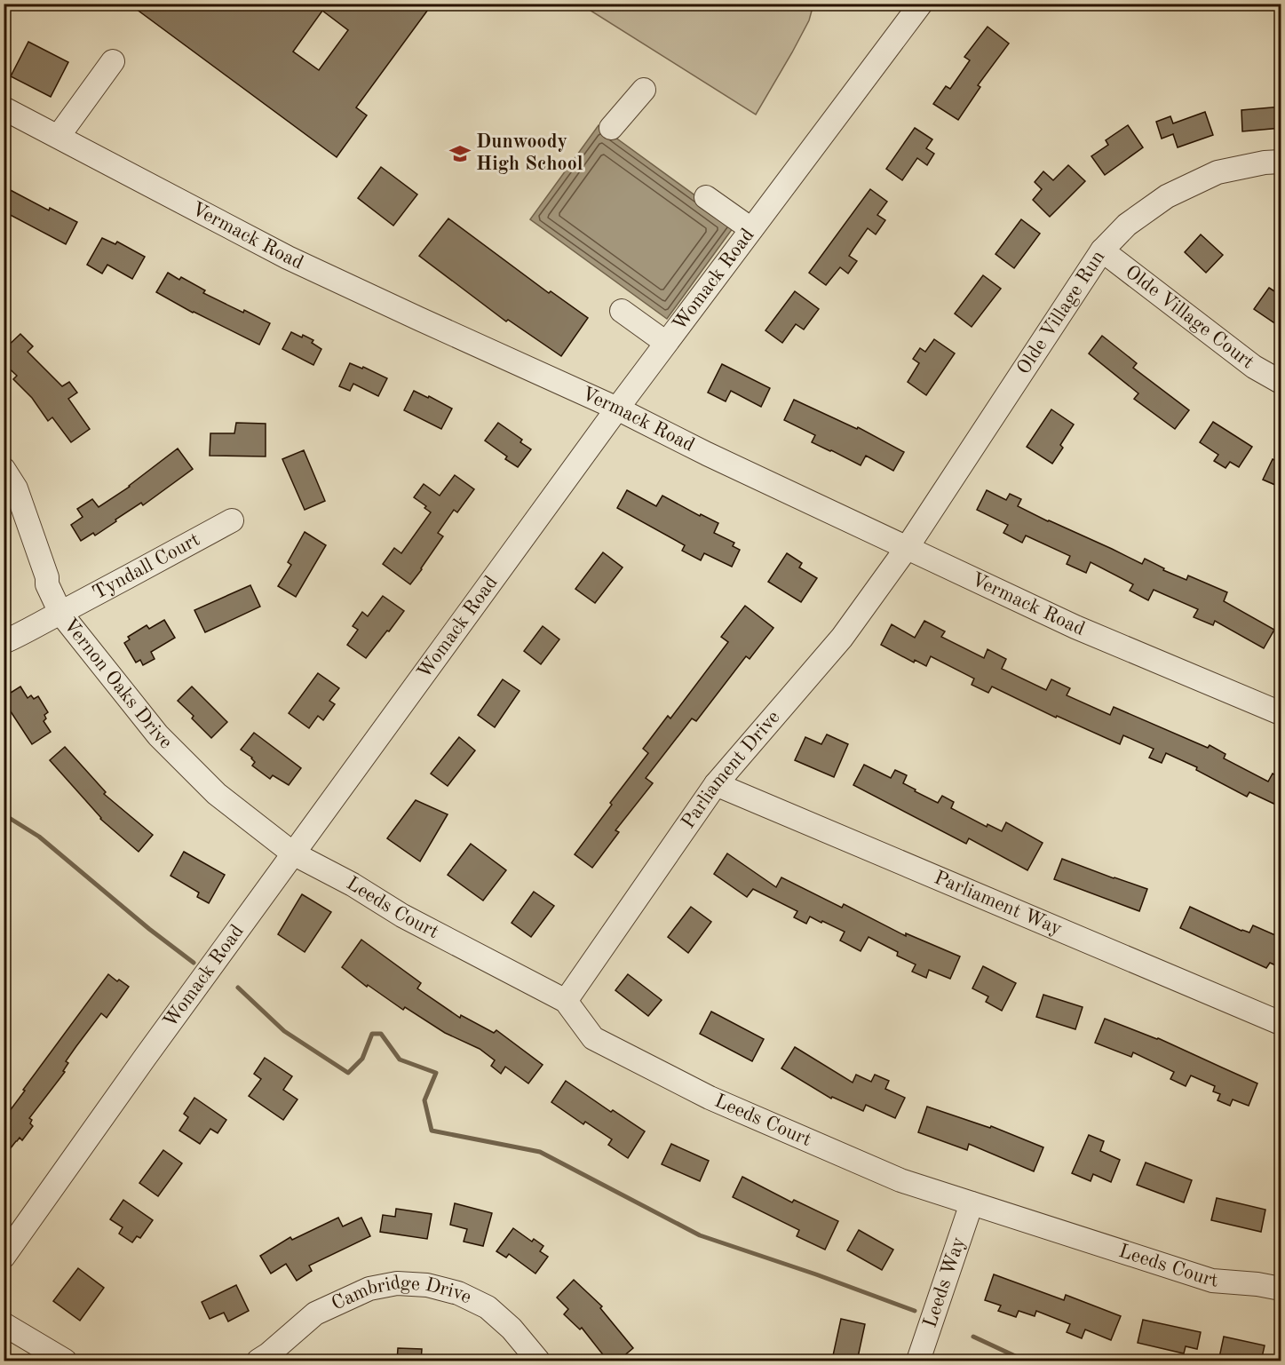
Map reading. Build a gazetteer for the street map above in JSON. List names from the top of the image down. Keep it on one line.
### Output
{"streets":{"street":["Vermack Road","Womack Road","Olde Village Run","Olde Village Court","Tyndall Court","Vernon Oaks Drive","Parliament Drive","Parliament Way","Leeds Court","Leeds Way","Cambridge Drive"]},"crossings":[["Vermack Road","Womack Road"],["Vermack Road","Olde Village Run"],["Vermack Road","Parliament Drive"],["Womack Road","Vernon Oaks Drive"],["Womack Road","Leeds Court"],["Olde Village Run","Olde Village Court"],["Olde Village Run","Parliament Drive"],["Tyndall Court","Vernon Oaks Drive"],["Vernon Oaks Drive","Leeds Court"],["Parliament Drive","Parliament Way"],["Parliament Drive","Leeds Court"],["Leeds Court","Leeds Way"]],"places":{"school or university":["Dunwoody High School"]}}
